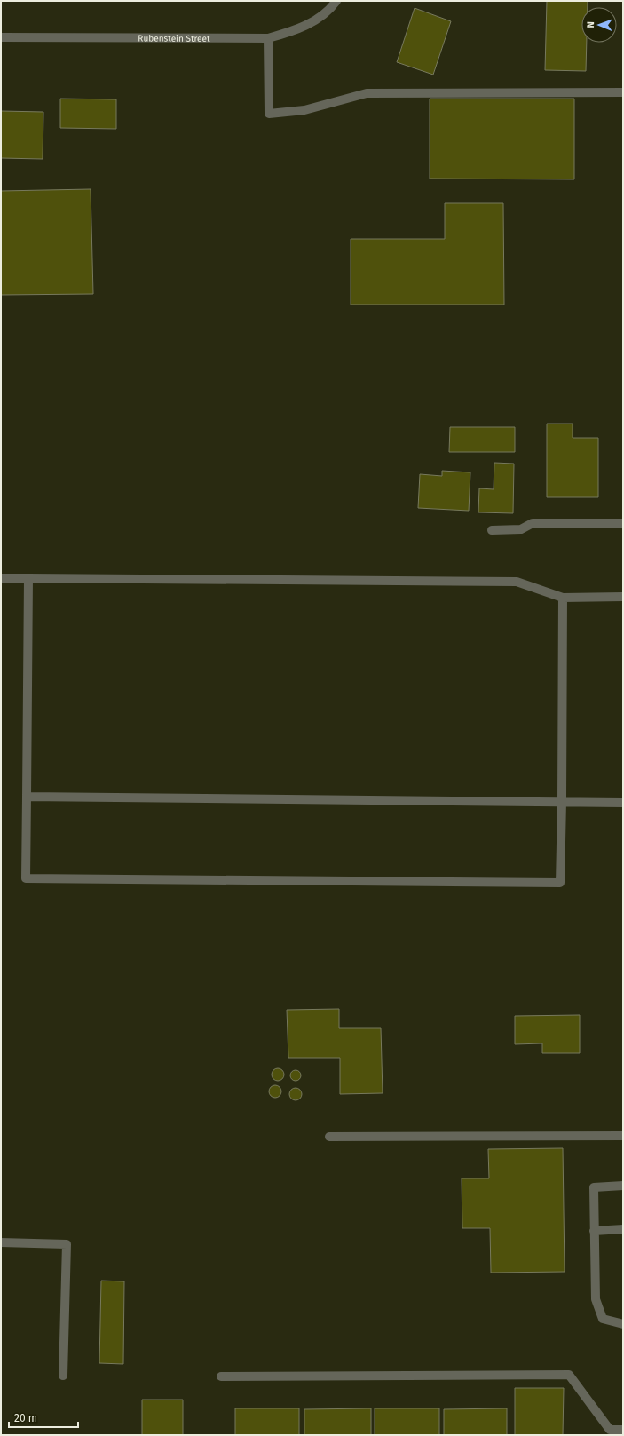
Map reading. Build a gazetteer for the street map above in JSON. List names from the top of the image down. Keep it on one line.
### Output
{"streets":{"street":["Rubenstein Street"]},"scale_bar":"20 m","north":"left"}
